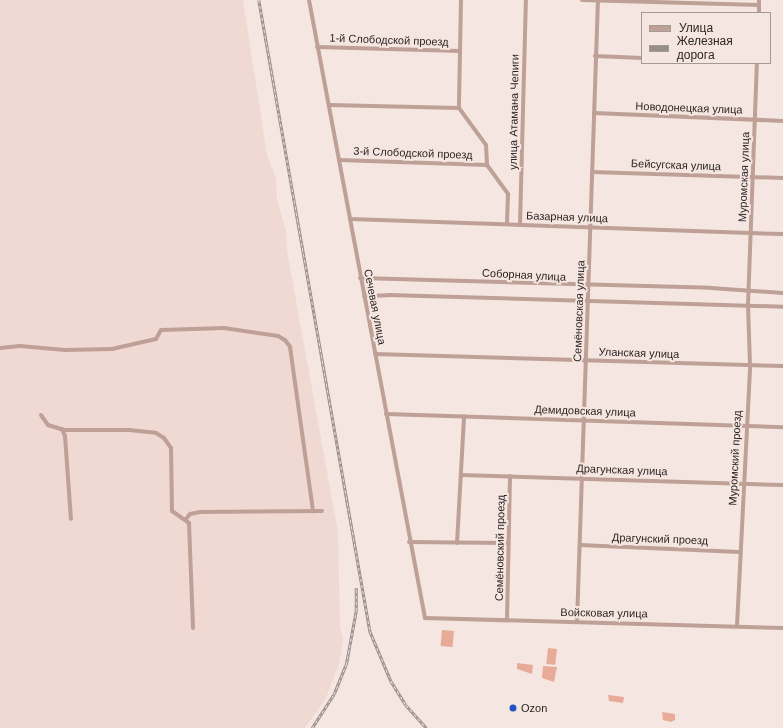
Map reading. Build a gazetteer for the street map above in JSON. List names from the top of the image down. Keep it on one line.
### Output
{"streets":{"street":["1-й Слободской проезд","Новодонецкая улица","улица Атамана Чепиги","3-й Слободской проезд","Бейсугская улица","Муромская улица","Базарная улица","Соборная улица","Сечевая улица","Семёновская улица","Уланская улица","Демидовская улица","Муромский проезд","Драгунская улица","Драгунский проезд","Семёновский проезд","Войсковая улица"]},"crossings":[["1-й Слободской проезд","Сечевая улица"],["Новодонецкая улица","Муромская улица"],["Новодонецкая улица","Семёновская улица"],["улица Атамана Чепиги","Базарная улица"],["3-й Слободской проезд","Сечевая улица"],["Бейсугская улица","Муромская улица"],["Бейсугская улица","Семёновская улица"],["Муромская улица","Базарная улица"],["Муромская улица","Соборная улица"],["Муромская улица","Муромский проезд"],["Базарная улица","Сечевая улица"],["Базарная улица","Семёновская улица"],["Соборная улица","Сечевая улица"],["Соборная улица","Семёновская улица"],["Соборная улица","Муромский проезд"],["Сечевая улица","Уланская улица"],["Сечевая улица","Демидовская улица"],["Сечевая улица","Войсковая улица"],["Семёновская улица","Уланская улица"],["Семёновская улица","Демидовская улица"],["Семёновская улица","Драгунская улица"],["Семёновская улица","Драгунский проезд"],["Семёновская улица","Войсковая улица"],["Уланская улица","Муромский проезд"],["Демидовская улица","Муромский проезд"],["Муромский проезд","Драгунская улица"],["Муромский проезд","Драгунский проезд"],["Муромский проезд","Войсковая улица"],["Драгунская улица","Семёновский проезд"],["Семёновский проезд","Войсковая улица"]],"places":["Ozon"],"legend":["Улица","Железная дорога"]}
